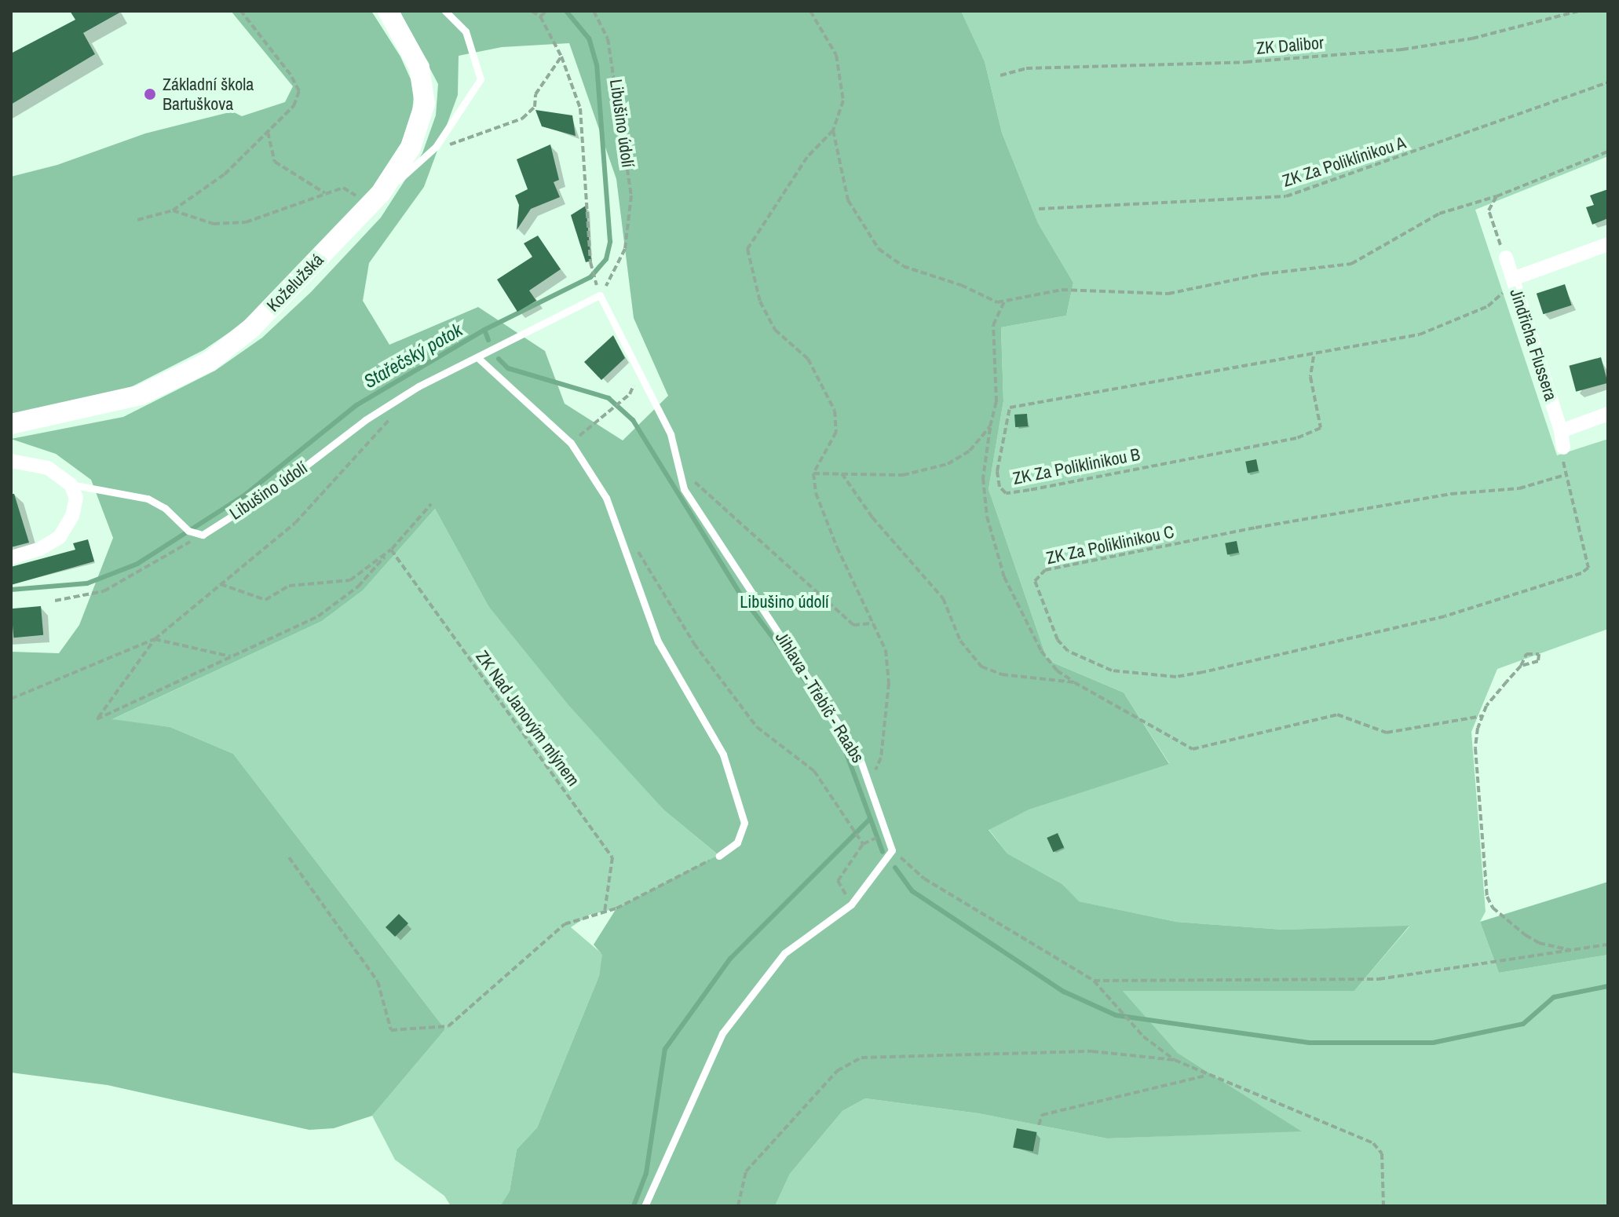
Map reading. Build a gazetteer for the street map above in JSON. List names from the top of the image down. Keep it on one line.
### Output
{"streets":{"main road":["Koželužská"],"street":["Jindřicha Flussera"],"lane":["Libušino údolí","Jihlava - Třebíč - Raabs"],"path":["ZK Dalibor","ZK Za Poliklinikou A","ZK Za Poliklinikou B","ZK Za Poliklinikou C","ZK Nad Janovým mlýnem"]},"crossings":[["Libušino údolí","Jihlava - Třebíč - Raabs"],["Jindřicha Flussera","ZK Za Poliklinikou B"],["Jindřicha Flussera","ZK Za Poliklinikou C"]],"water":["Stařečský potok"],"parks":["Libušino údolí"],"places":["Základní škola Bartuškova"]}
